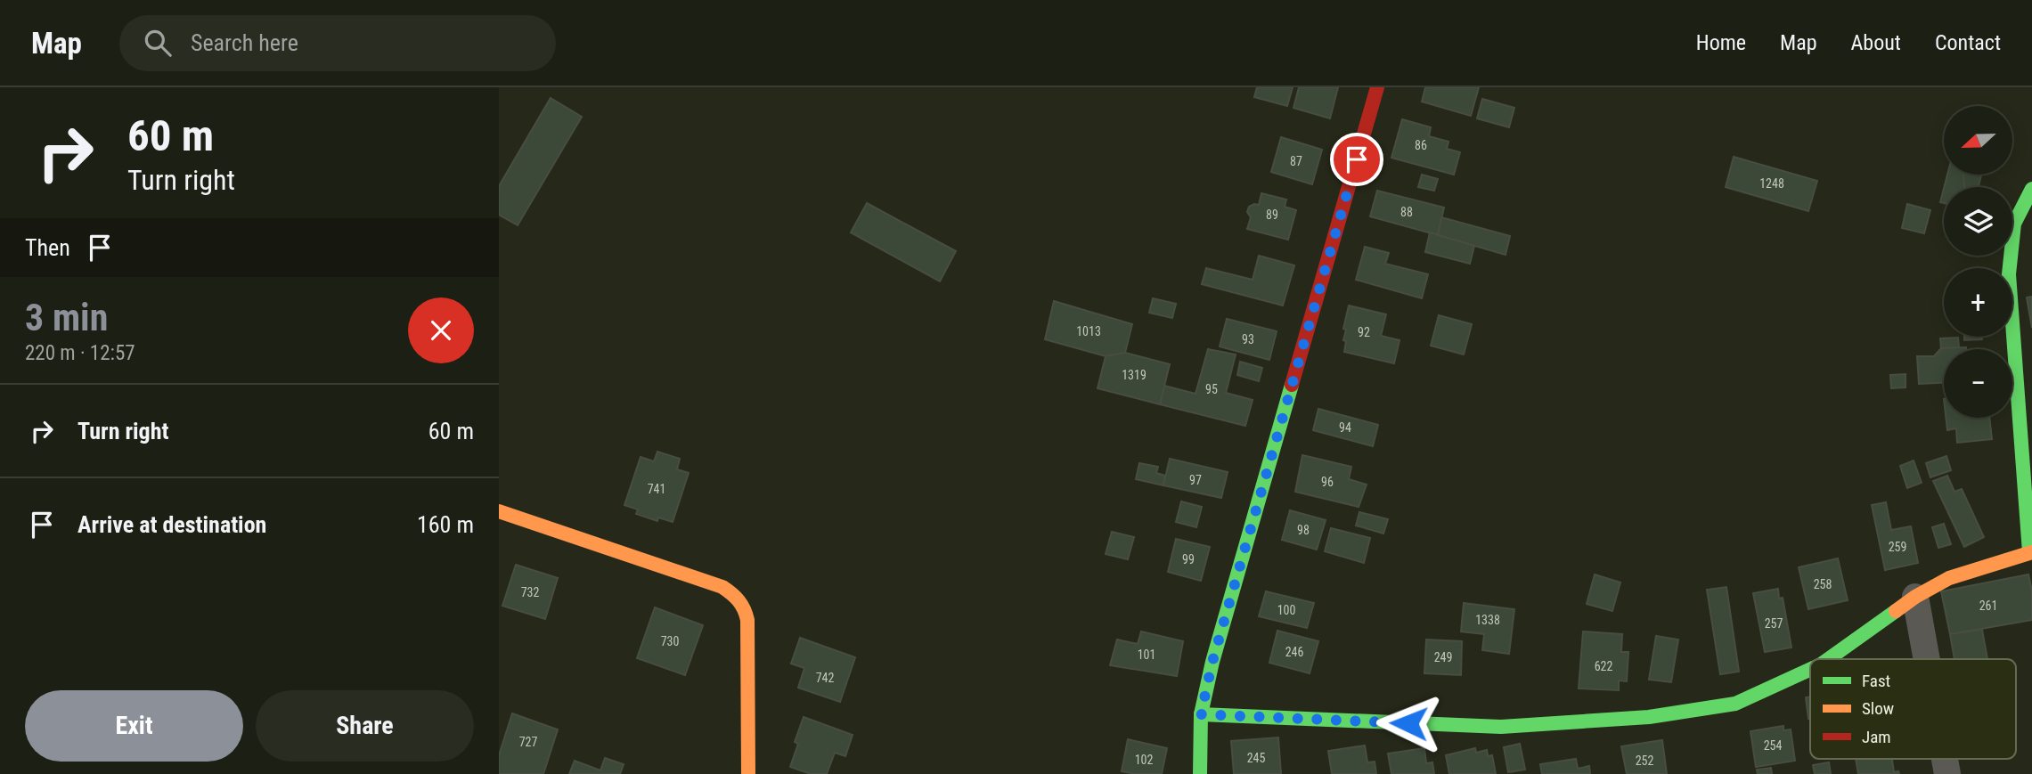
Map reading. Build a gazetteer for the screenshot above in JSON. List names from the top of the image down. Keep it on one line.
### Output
{"house_numbers":["86","87","1248","88","89","1013","92","93","1319","95","94","97","96","741","98","259","99","258","732","261","100","1338","257","730","246","101","249","622","742","727","254","245","102","252"],"legend":["Fast","Slow","Jam"],"north":"left","page":{"header":"Map","search":"Search here","nav":["Home","Map","About","Contact"],"turn":["60 m","Turn right"],"map_buttons":["+","−"],"then":"Then","heading":["3 min","220 m · 12:57"],"list":[{"name":"Turn right","value":"60 m"},{"name":"Arrive at destination","value":"160 m"}],"buttons":["Exit","Share"]}}
